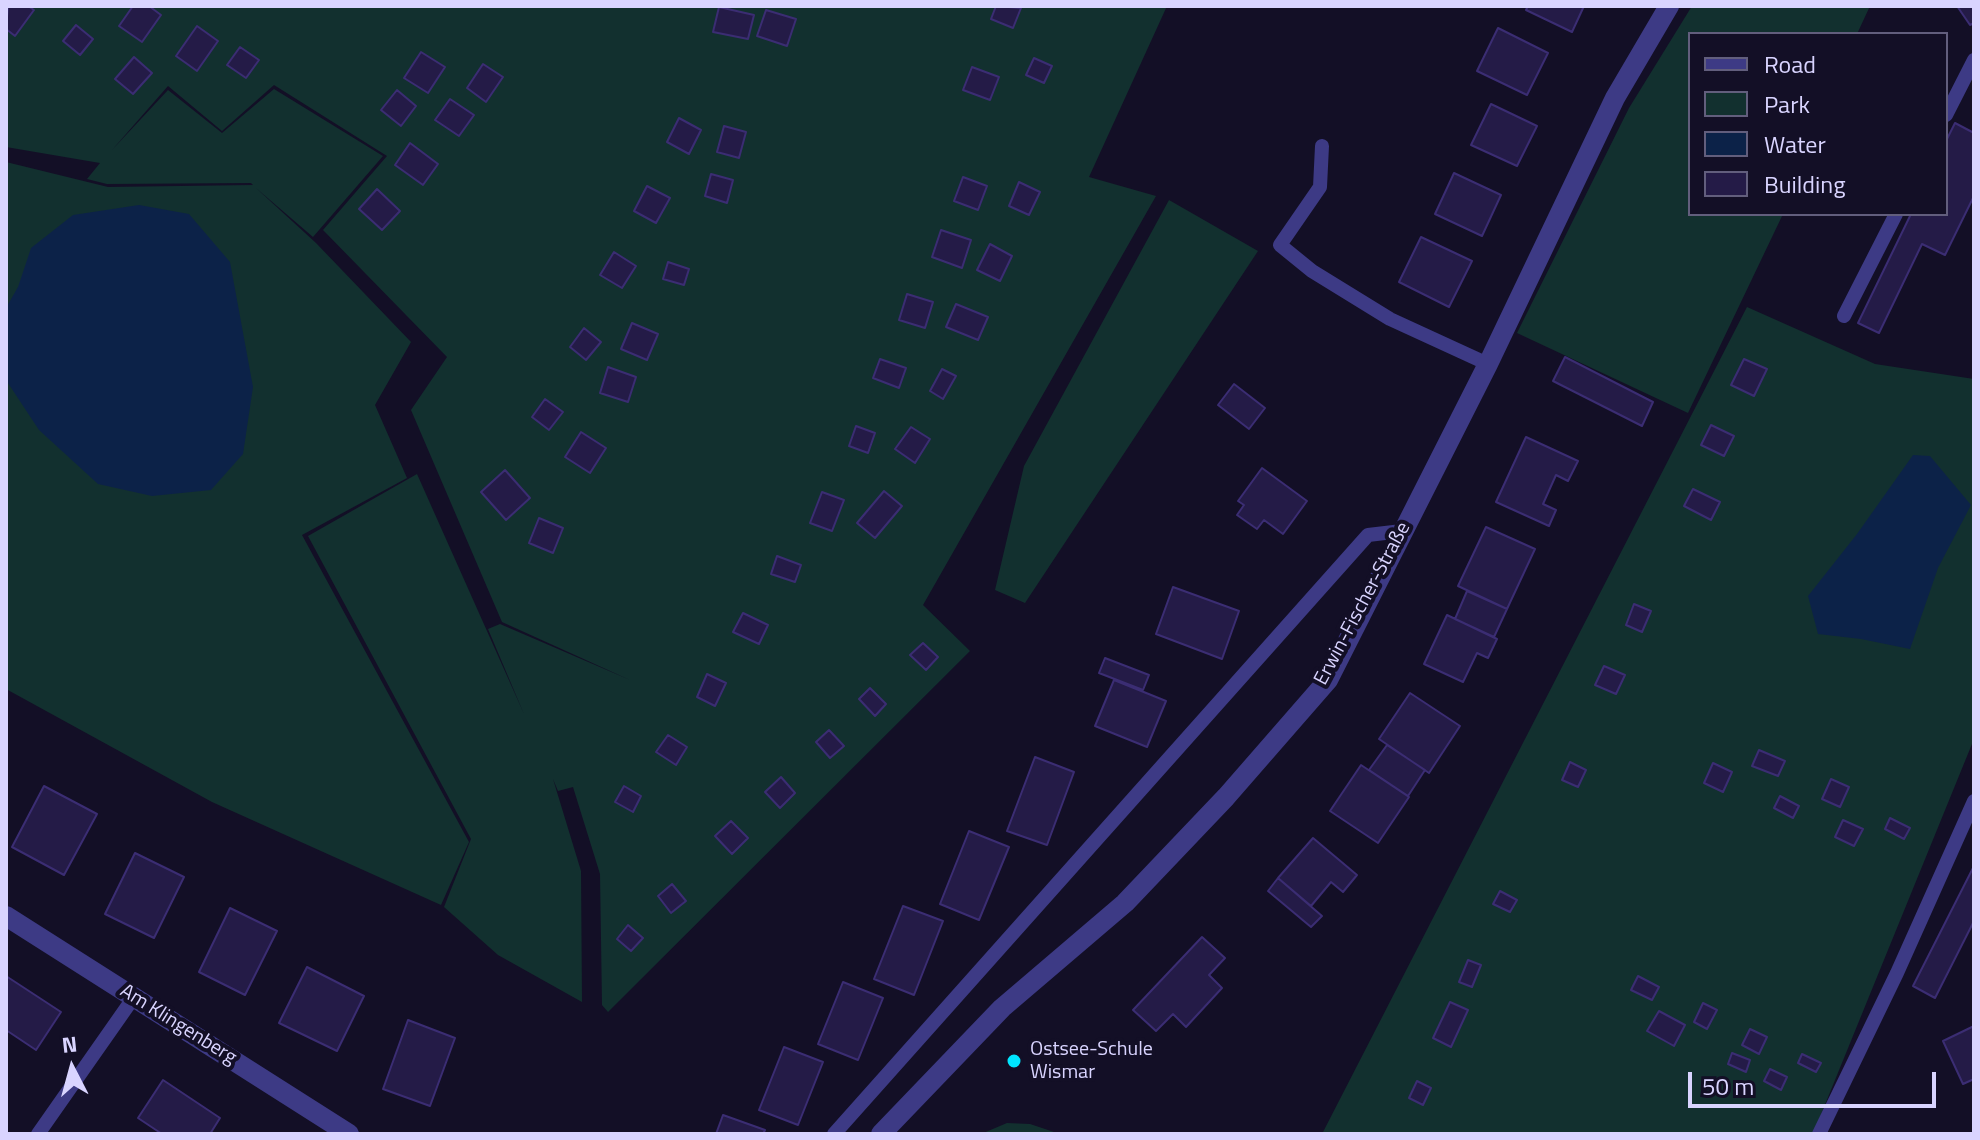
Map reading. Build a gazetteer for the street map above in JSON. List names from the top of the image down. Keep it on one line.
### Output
{"streets":{"street":["Erwin-Fischer-Straße","Am Klingenberg"]},"places":["Ostsee-Schule Wismar"],"legend":["Road","Park","Water","Building"],"scale_bar":"50 m","north":"top"}
